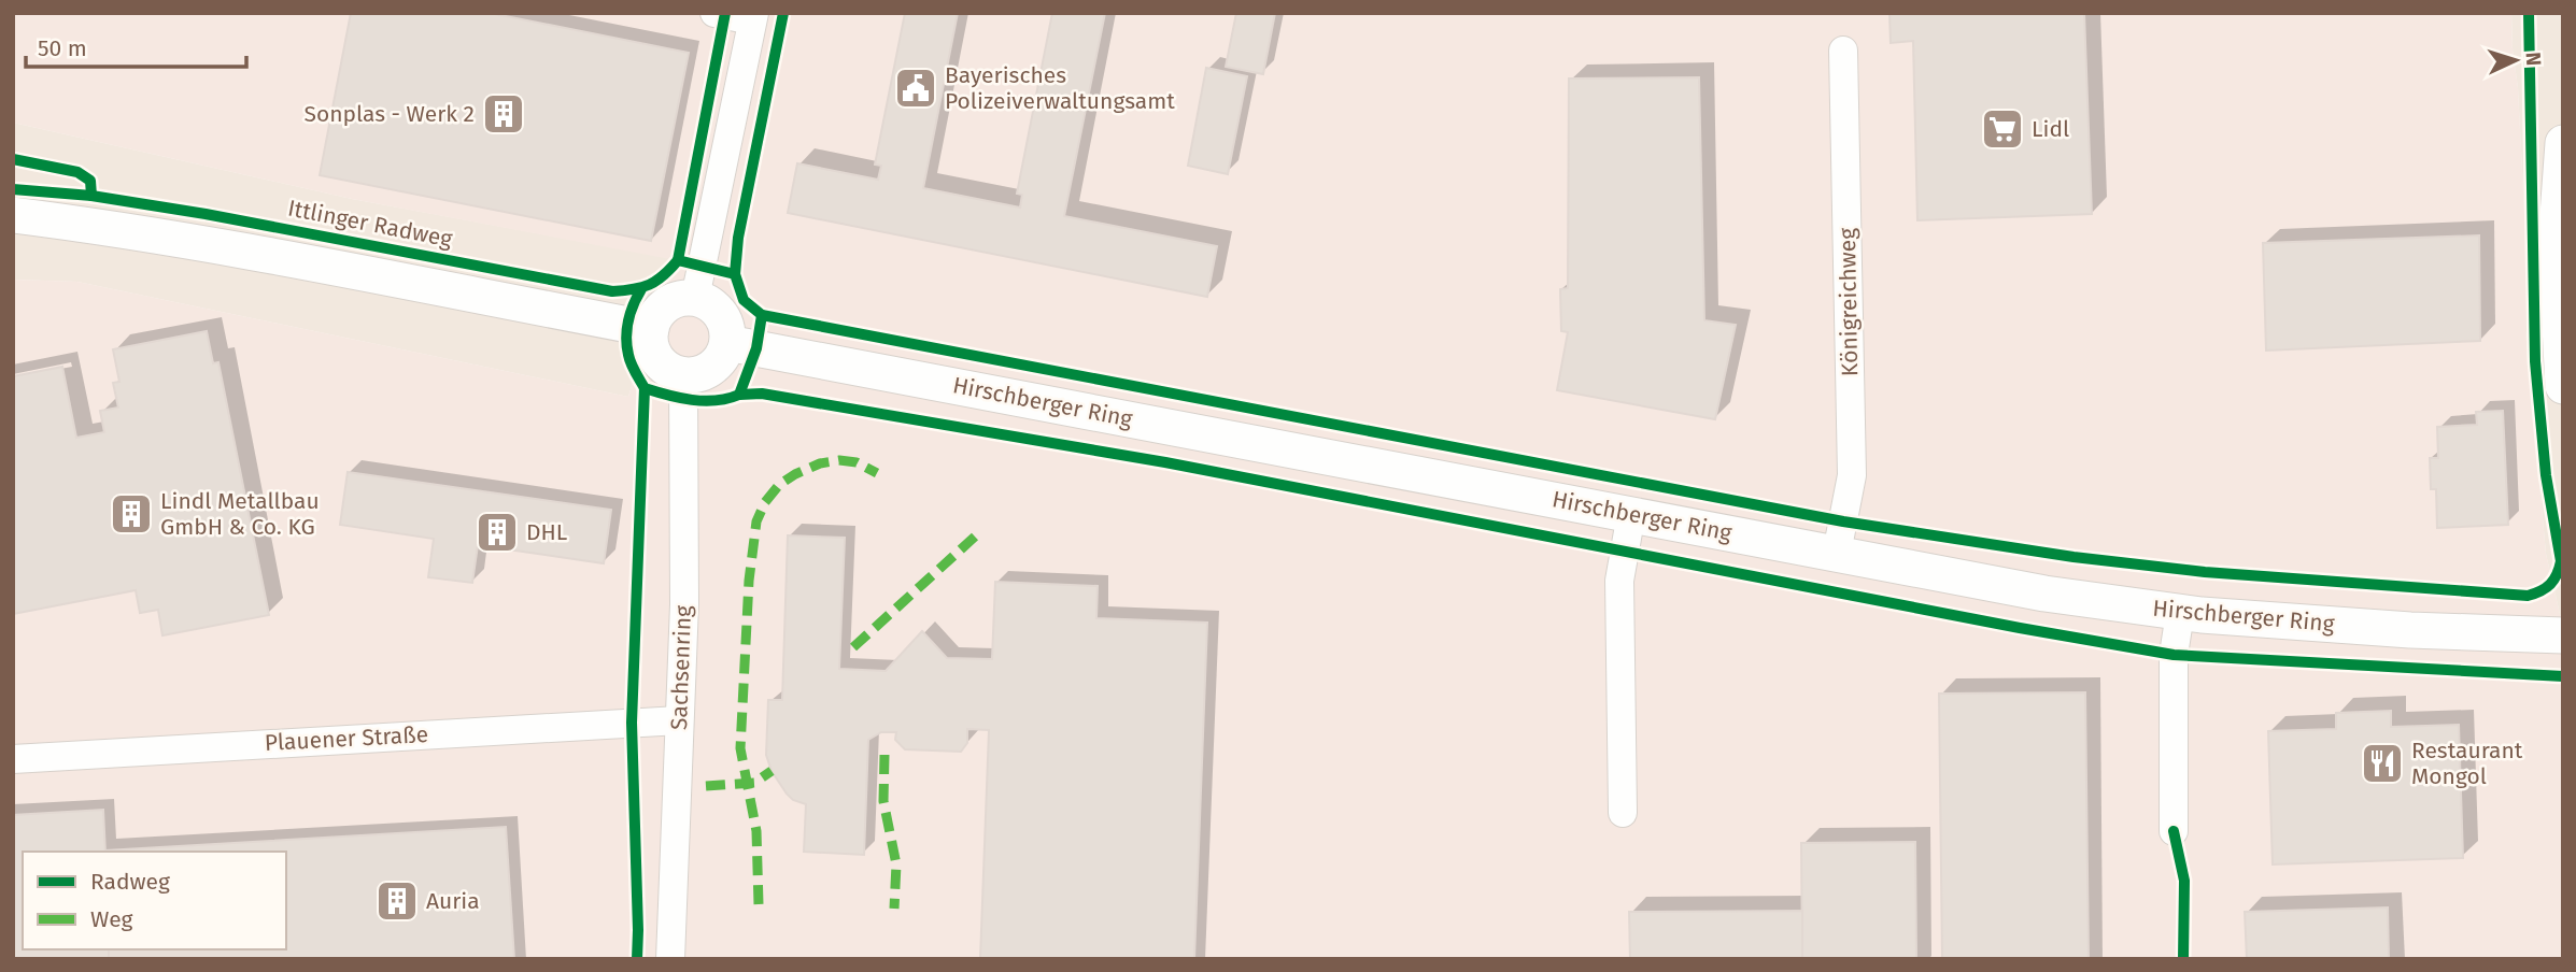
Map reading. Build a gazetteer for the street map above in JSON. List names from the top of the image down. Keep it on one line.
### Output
{"streets":{"street":["Königreichweg","Hirschberger Ring","Sachsenring","Plauener Straße"],"cycle path":["Ittlinger Radweg"]},"crossings":[["Königreichweg","Hirschberger Ring"],["Hirschberger Ring","Sachsenring"],["Sachsenring","Plauener Straße"]],"places":{"public building":["Bayerisches Polizeiverwaltungsamt"],"building":["Sonplas - Werk 2","Lindl Metallbau GmbH & Co. KG","DHL","Auria"],"supermarket":["Lidl"],"restaurant":["Restaurant Mongol"]},"legend":["Radweg","Weg"],"scale_bar":"50 m","north":"right"}
